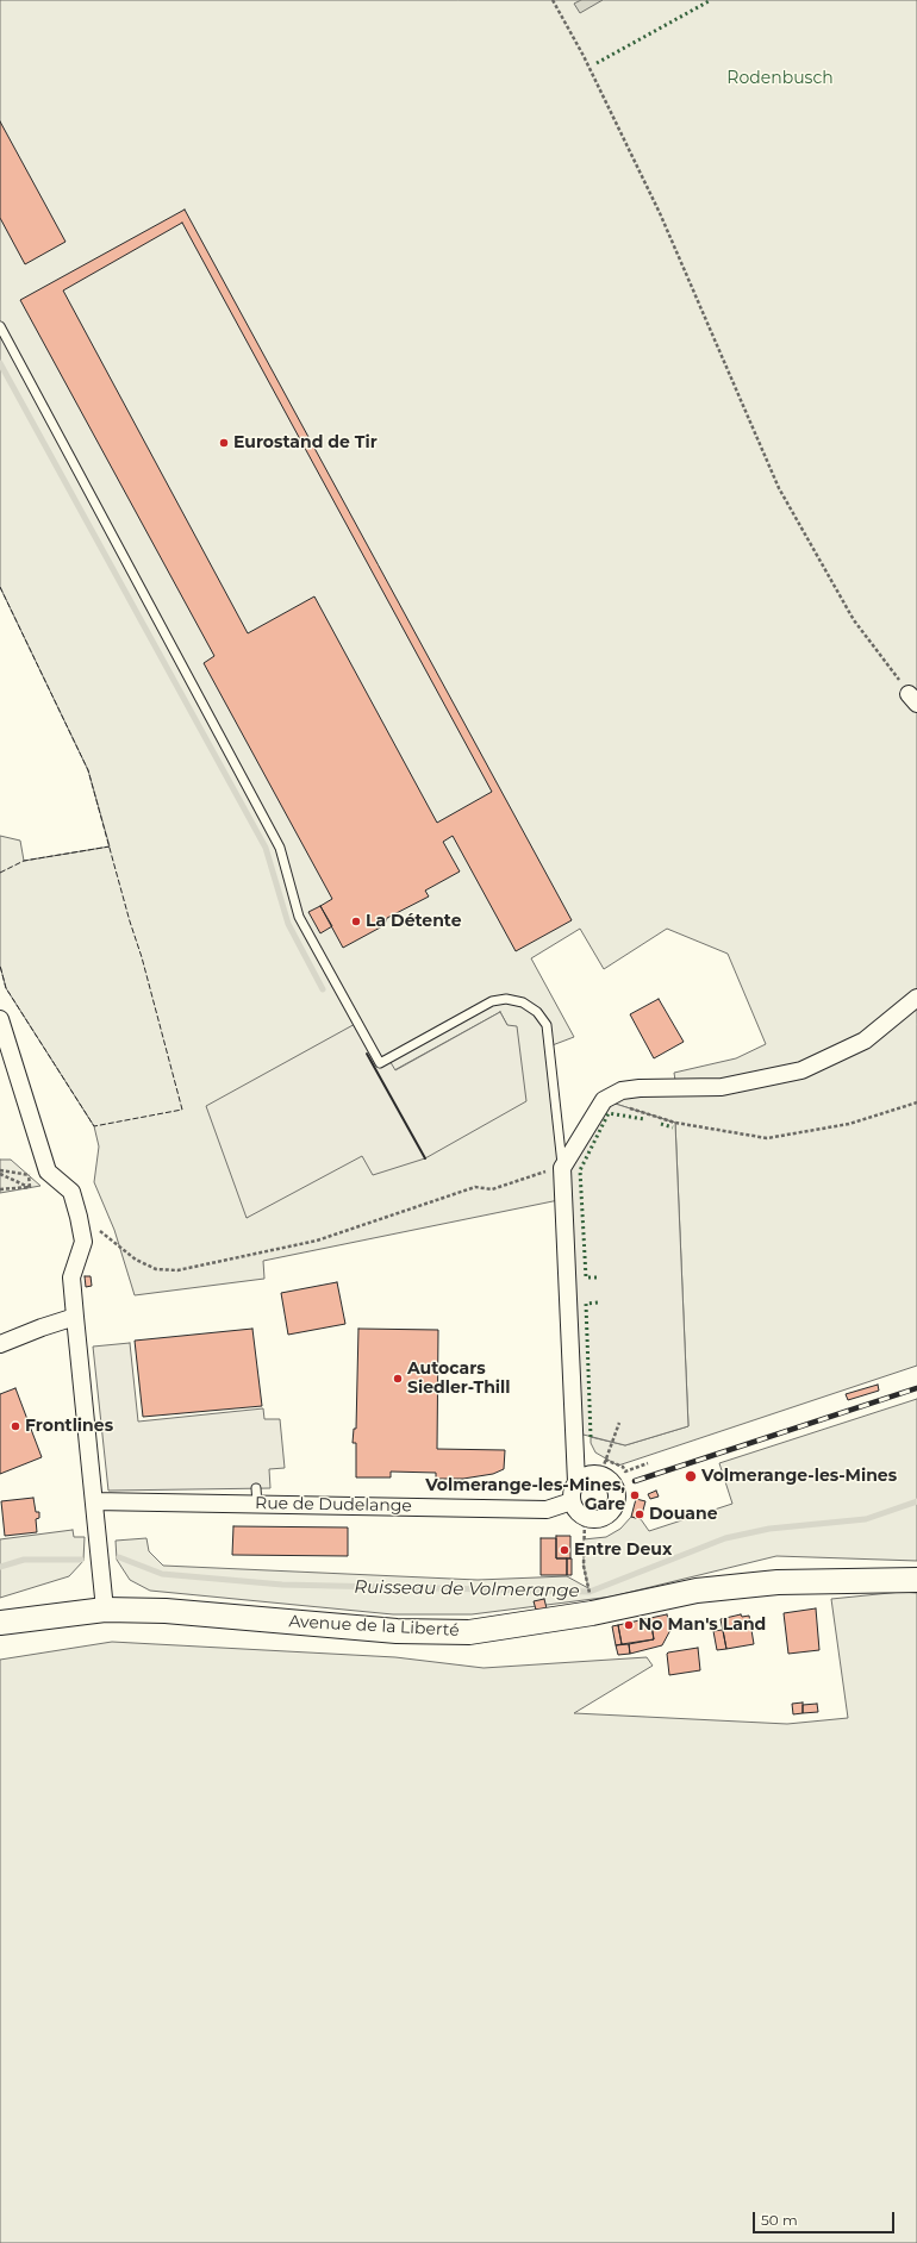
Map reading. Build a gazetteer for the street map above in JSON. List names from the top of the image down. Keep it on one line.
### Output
{"streets":{"main road":["Avenue de la Liberté"],"street":["Rue de Dudelange"]},"water":["Ruisseau de Volmerange"],"parks":["Rodenbusch"],"places":["Eurostand de Tir","La Détente","Autocars Siedler-Thill","Frontlines","Volmerange-les-Mines","Volmerange-les-Mines, Gare","Douane","Entre Deux","No Man's Land"],"scale_bar":"50 m"}
